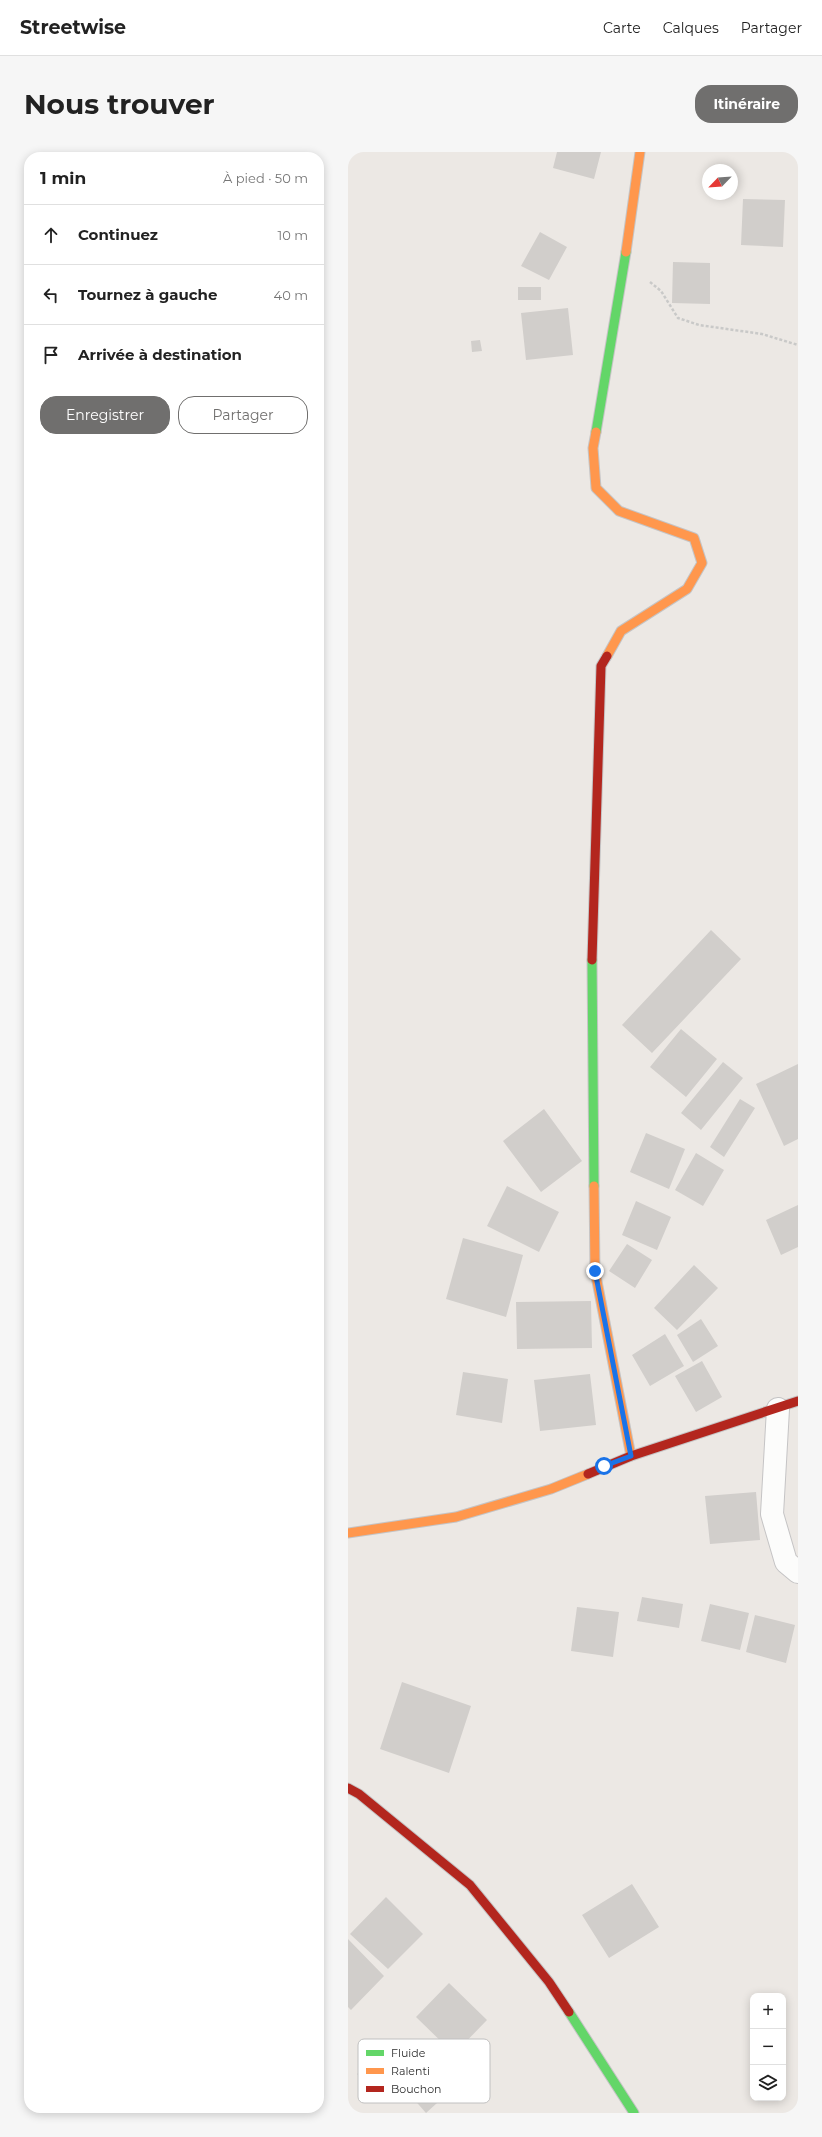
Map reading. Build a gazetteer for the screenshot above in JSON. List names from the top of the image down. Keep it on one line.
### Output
{"legend":["Fluide","Ralenti","Bouchon"],"north":"bottom left","page":{"header":"Streetwise","nav":["Carte","Calques","Partager"],"buttons":["Itinéraire",["Enregistrer","Partager"]],"title":"Nous trouver","heading":["1 min","À pied · 50 m"],"list":[["Continuez","10 m"],["Tournez à gauche","40 m"],"Arrivée à destination"],"map_buttons":["+","−"]}}
